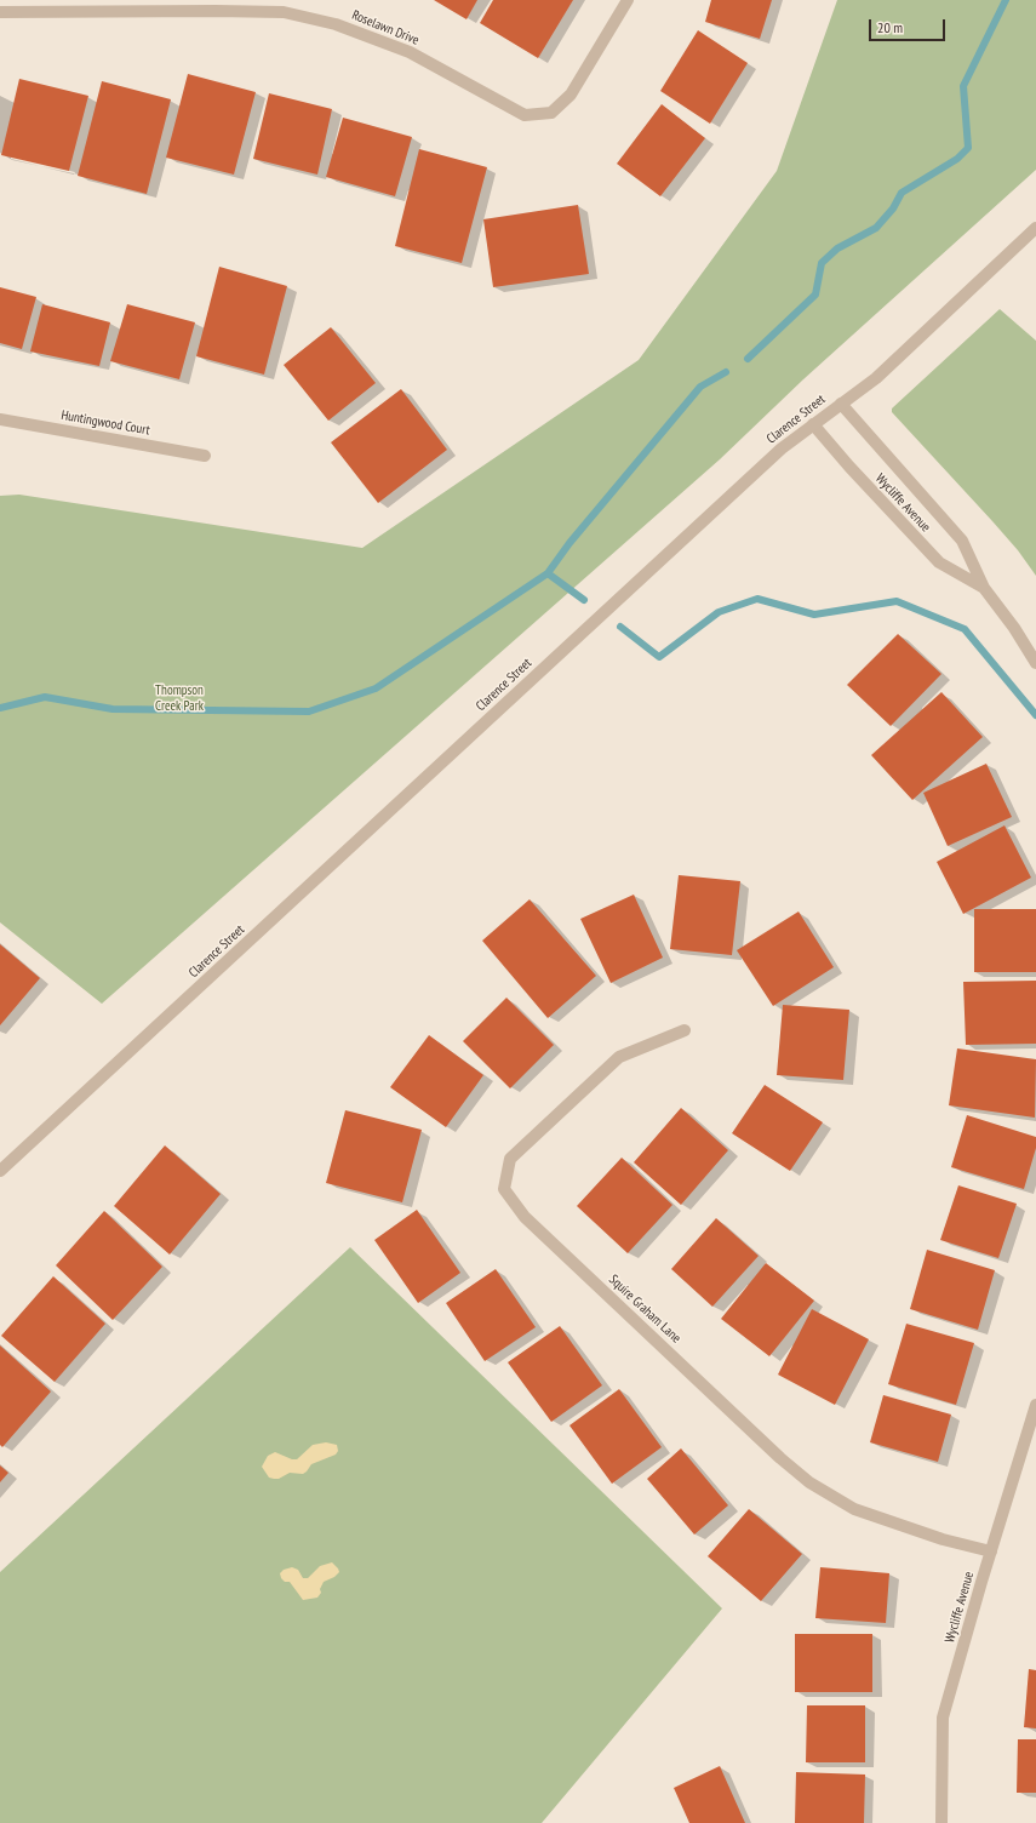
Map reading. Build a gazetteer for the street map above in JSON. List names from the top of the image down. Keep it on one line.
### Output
{"streets":{"street":["Roselawn Drive","Clarence Street","Huntingwood Court","Wycliffe Avenue","Squire Graham Lane"]},"crossings":[["Clarence Street","Wycliffe Avenue"],["Wycliffe Avenue","Squire Graham Lane"]],"parks":["Thompson Creek Park"],"scale_bar":"20 m"}
